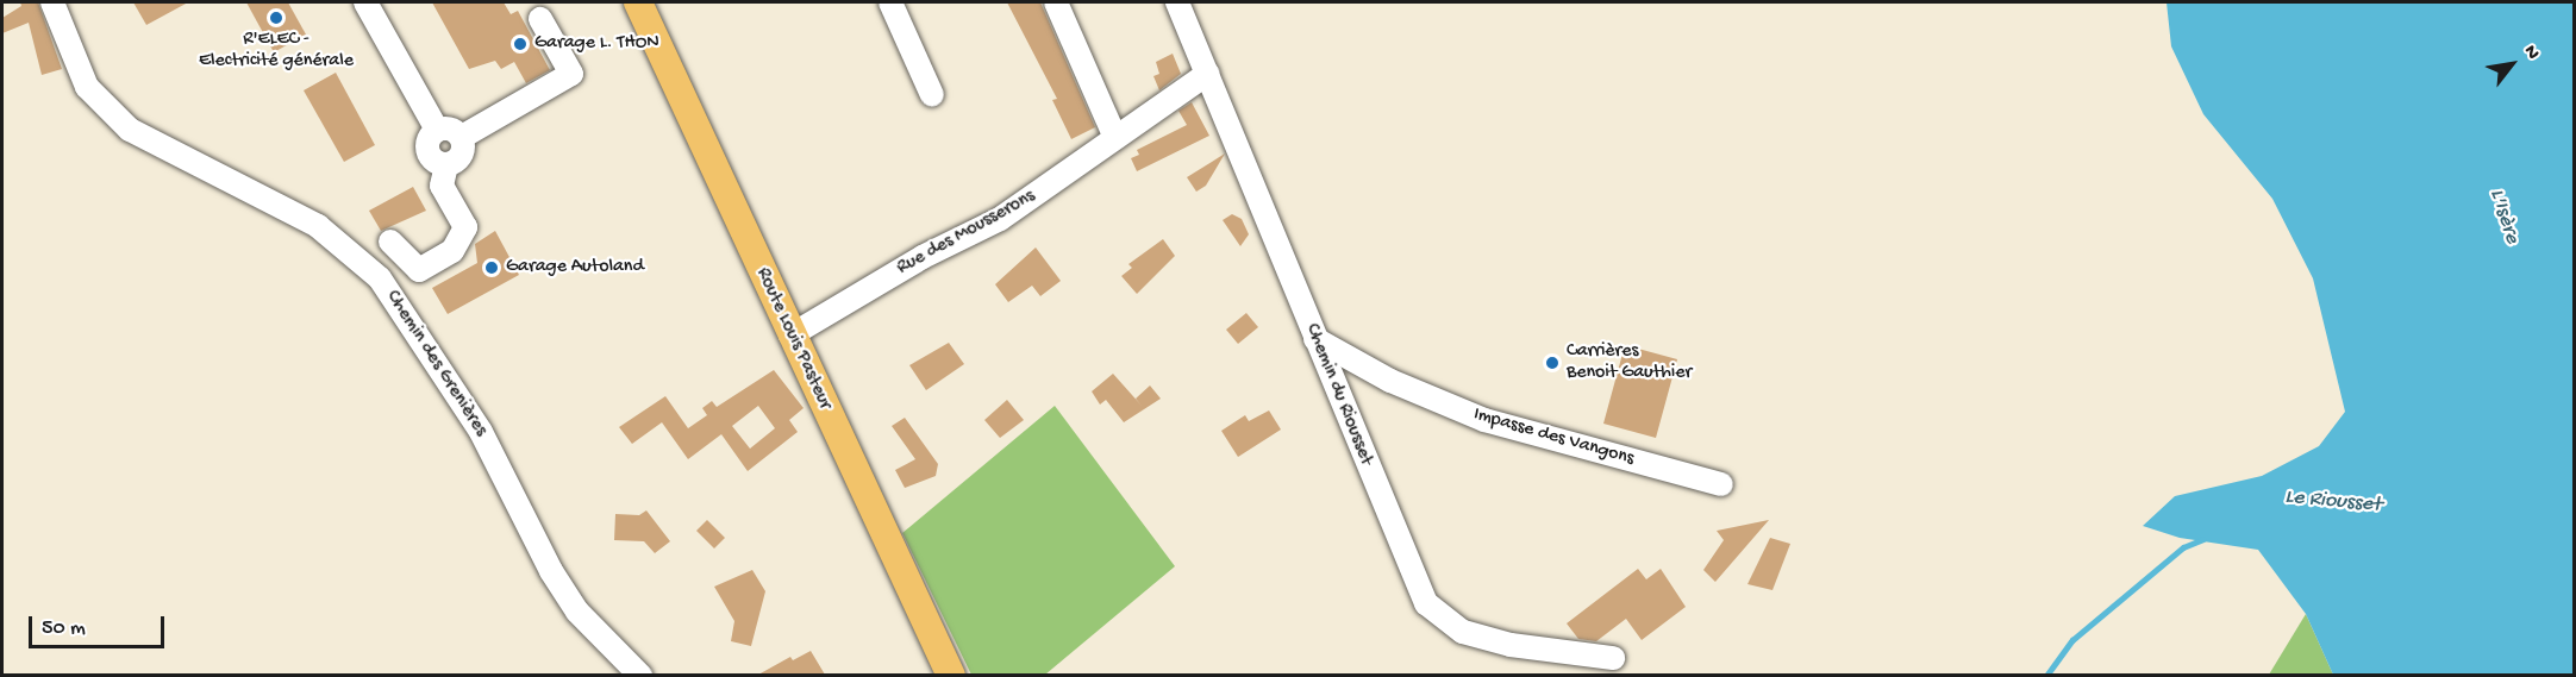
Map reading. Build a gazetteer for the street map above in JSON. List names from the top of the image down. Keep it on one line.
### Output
{"streets":{"main road":["Route Louis Pasteur"],"street":["Rue des Mousserons","Chemin des Grenières","Chemin du Riousset","Impasse des Vangons"]},"crossings":[["Rue des Mousserons","Route Louis Pasteur"],["Rue des Mousserons","Chemin du Riousset"],["Chemin du Riousset","Impasse des Vangons"]],"water":["L'Isère","Le Riousset"],"places":["R'ELEC - Electricité générale","Garage L. THON","Garage Autoland","Carrières Benoit Gauthier"],"scale_bar":"50 m","north":"top right"}
